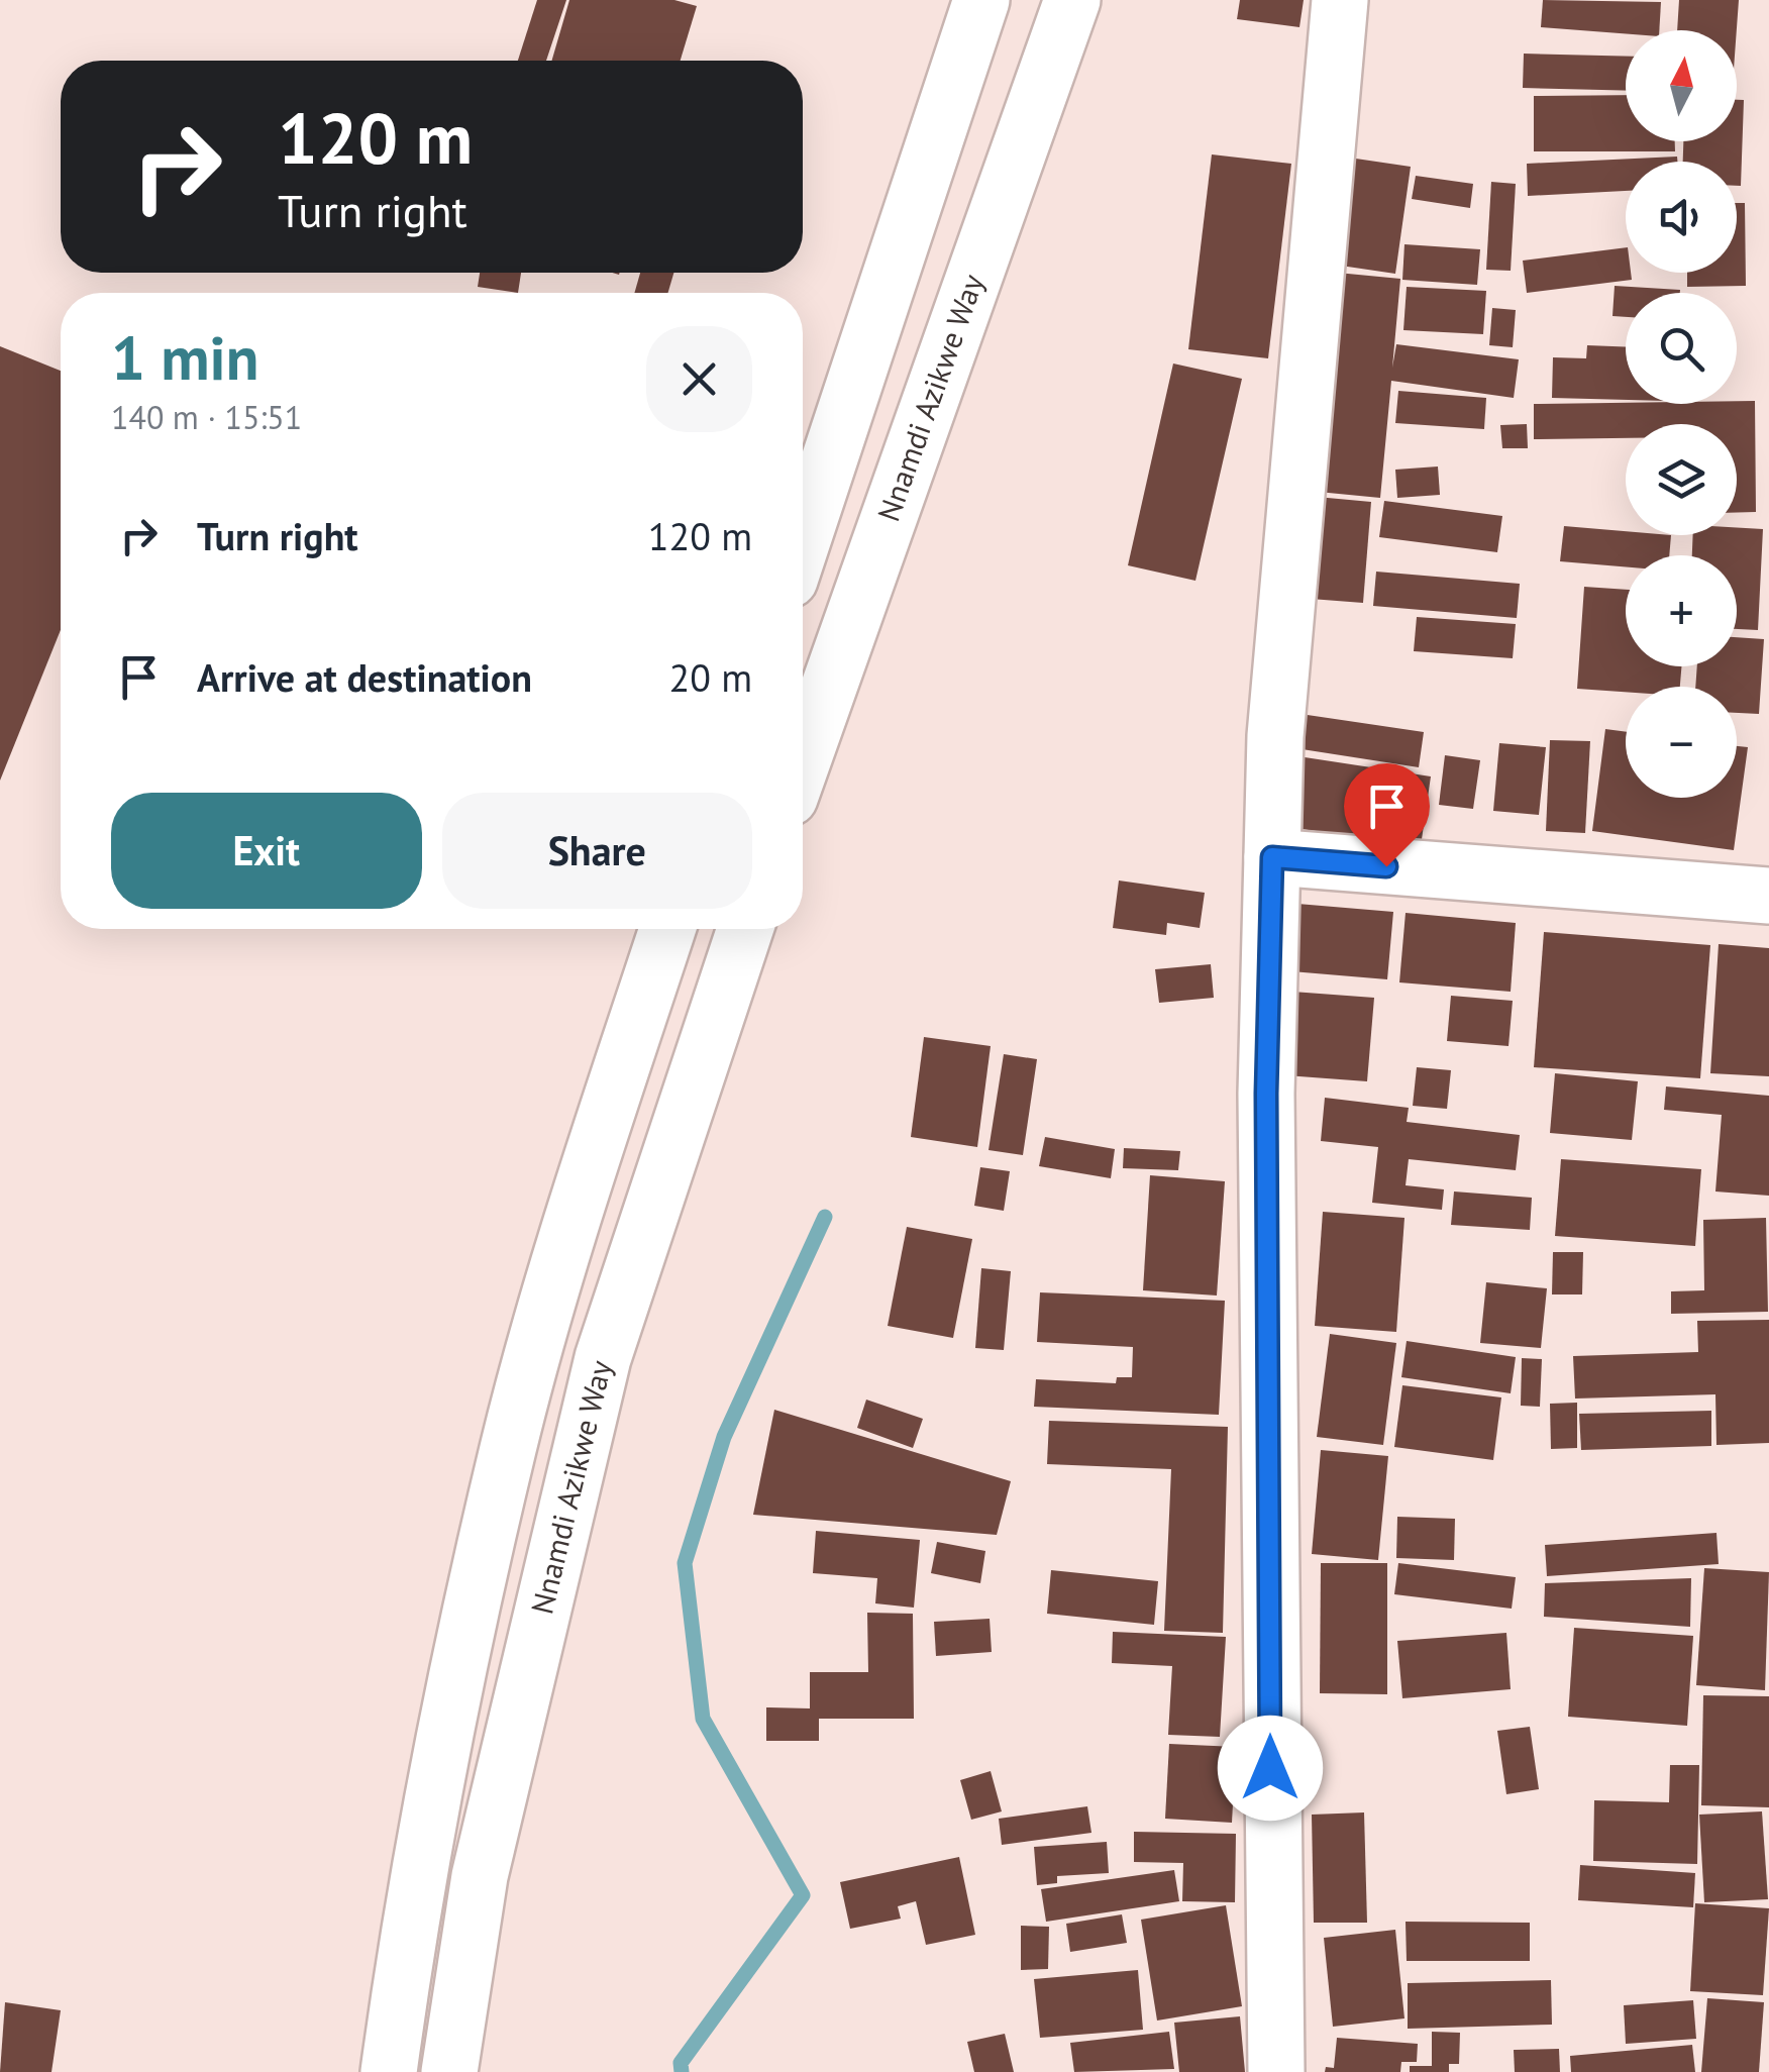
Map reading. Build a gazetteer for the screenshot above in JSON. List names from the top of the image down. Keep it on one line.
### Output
{"streets":{"main road":["Nnamdi Azikwe Way"]},"north":"top","page":{"map_buttons":["+","−"],"turn":["120 m","Turn right"],"heading":["1 min","140 m · 15:51"],"list":[{"name":"Turn right","value":"120 m"},{"name":"Arrive at destination","value":"20 m"}],"buttons":["Exit","Share"]}}
